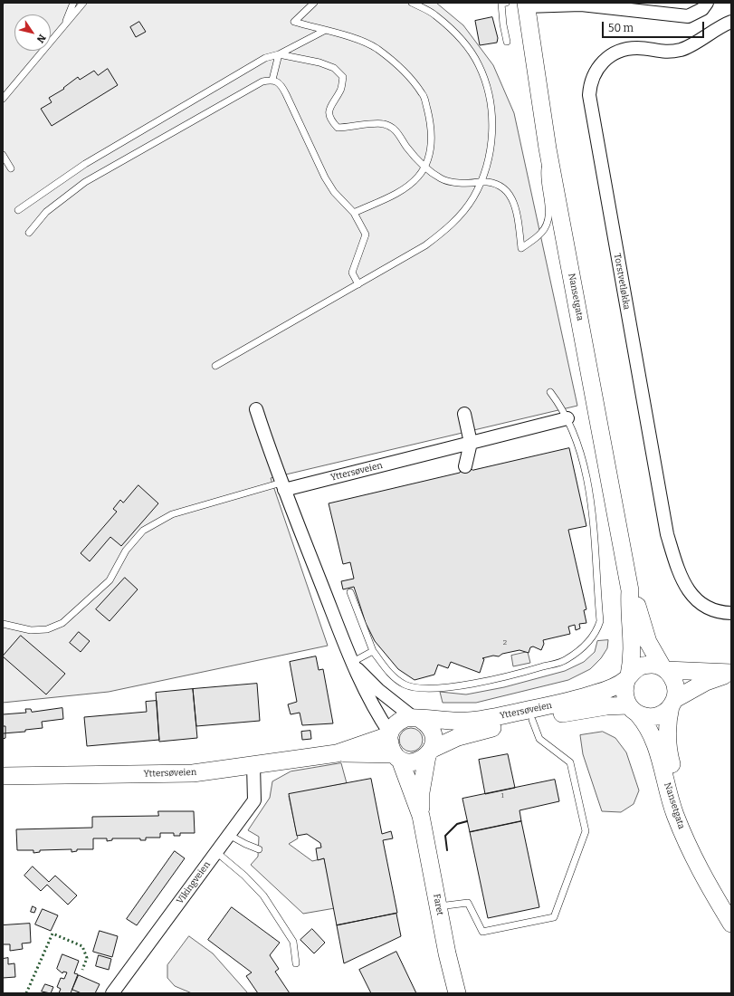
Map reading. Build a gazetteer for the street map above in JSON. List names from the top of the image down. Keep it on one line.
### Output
{"streets":{"main road":["Nansetgata","Yttersøveien","Faret"],"street":["Torstvetløkka","Vikingveien"]},"crossings":[["Nansetgata","Yttersøveien"],["Yttersøveien","Vikingveien"],["Yttersøveien","Faret"]],"house_numbers":["2","1"],"scale_bar":"50 m","north":"bottom right"}
